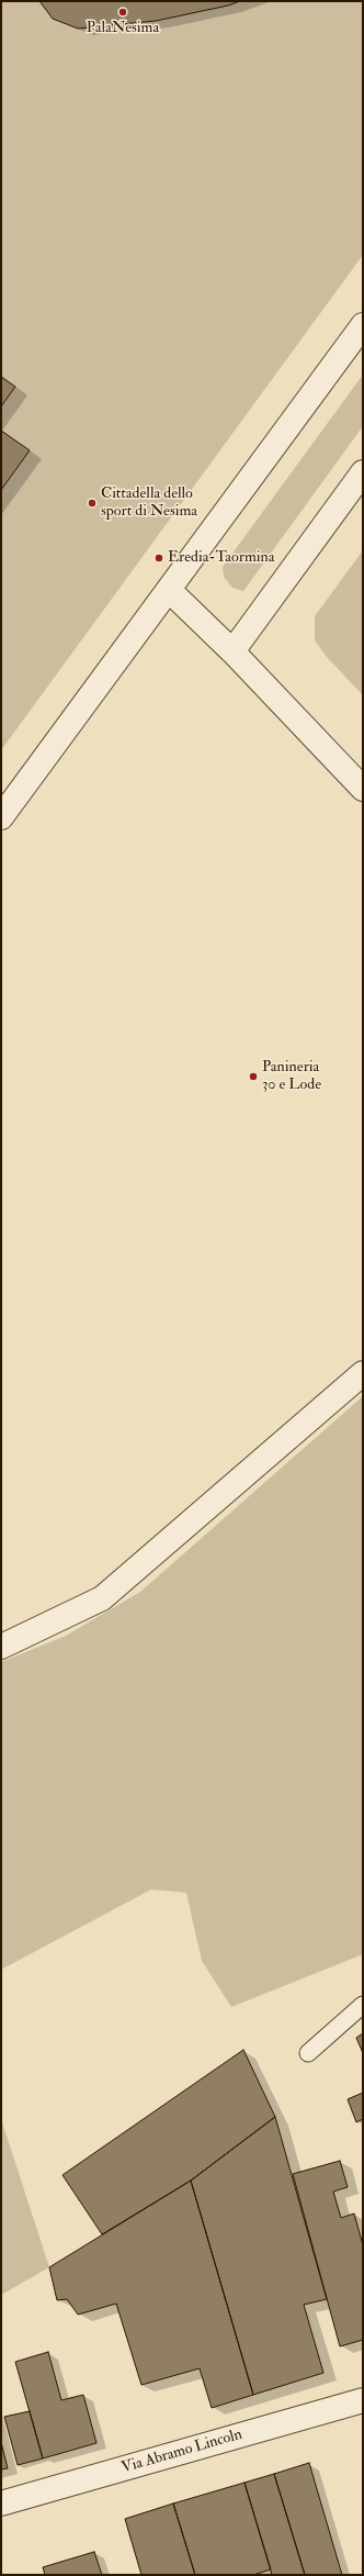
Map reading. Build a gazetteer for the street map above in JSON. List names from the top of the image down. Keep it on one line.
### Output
{"streets":{"street":["Via Abramo Lincoln"]},"places":["PalaNesima","Cittadella dello sport di Nesima","Eredia-Taormina","Panineria 30 e Lode"]}
